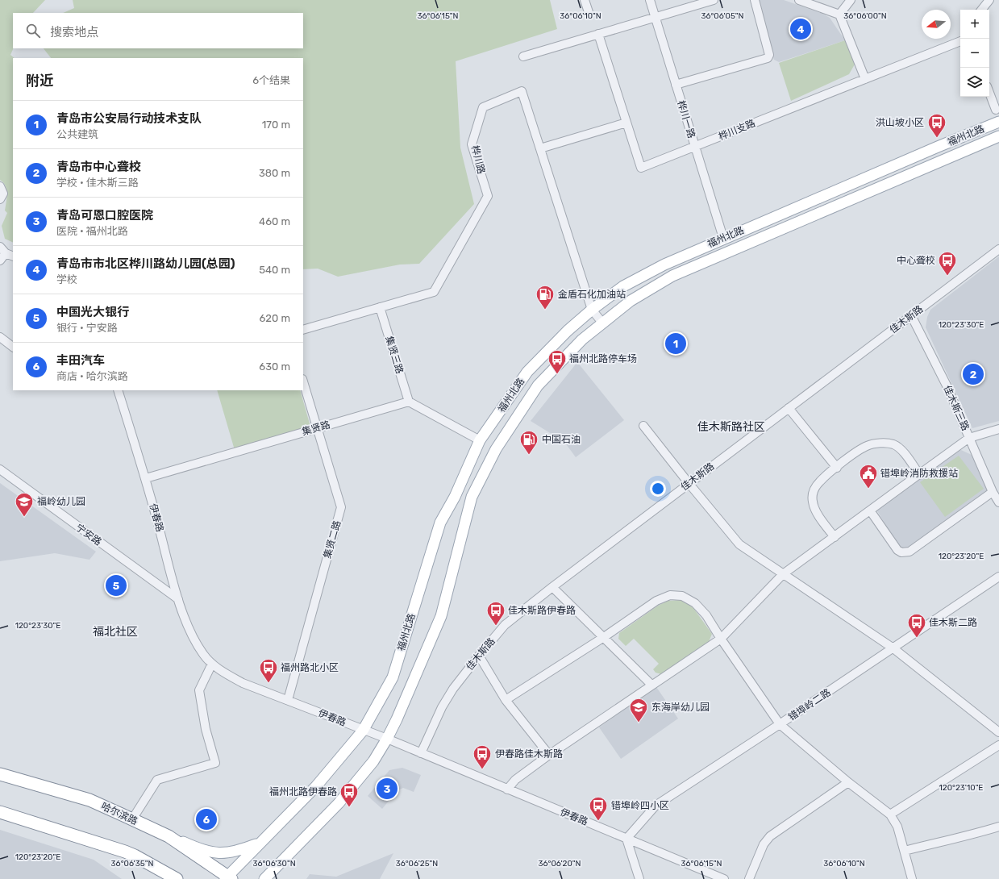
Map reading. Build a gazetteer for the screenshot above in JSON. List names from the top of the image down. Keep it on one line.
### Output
{"streets":{"highway":["哈尔滨路"],"main road":["福州北路"],"street":["桦川一路","桦川支路","桦川路","佳木斯路","集贤三路","佳木斯三路","集贤路","伊春路","宁安路","集贤二路","错埠岭二路"]},"crossings":[["桦川一路","桦川支路"],["桦川一路","福州北路"],["福州北路","桦川路"],["福州北路","伊春路"],["福州北路","哈尔滨路"],["桦川路","集贤三路"],["佳木斯路","佳木斯三路"],["佳木斯路","伊春路"],["集贤三路","集贤路"],["集贤路","伊春路"],["集贤路","集贤二路"],["伊春路","宁安路"],["伊春路","集贤二路"],["伊春路","错埠岭二路"]],"districts":["佳木斯路社区","福北社区"],"places":{"bus stop":["洪山坡小区","中心聋校","福州北路停车场","佳木斯路伊春路","佳木斯二路","福州路北小区","伊春路佳木斯路","福州北路伊春路","错埠岭四小区"],"fuel station":["金盾石化加油站","中国石油"],"public building":["错埠岭消防救援站"],"school or university":["福岭幼儿园","东海岸幼儿园"]},"north":"left","page":{"map_buttons":["+","−"],"search":"搜索地点","pins":["4","1","2","5","3","6"],"heading":["附近","6个结果"],"list":[{"mark":"1","name":"青岛市公安局行动技术支队","note":"公共建筑","value":"170 m"},{"mark":"2","name":"青岛市中心聋校","note":"学校 · 佳木斯三路","value":"380 m"},{"mark":"3","name":"青岛可恩口腔医院","note":"医院 · 福州北路","value":"460 m"},{"mark":"4","name":"青岛市市北区桦川路幼儿园(总园)","note":"学校","value":"540 m"},{"mark":"5","name":"中国光大银行","note":"银行 · 宁安路","value":"620 m"},{"mark":"6","name":"丰田汽车","note":"商店 · 哈尔滨路","value":"630 m"}]},"coordinates":["36°06'15\"N","36°06'10\"N","36°06'05\"N","36°06'00\"N","120°23'30\"E","120°23'20\"E","120°23'10\"E","36°06'35\"N","36°06'30\"N","36°06'25\"N","36°06'20\"N"]}
